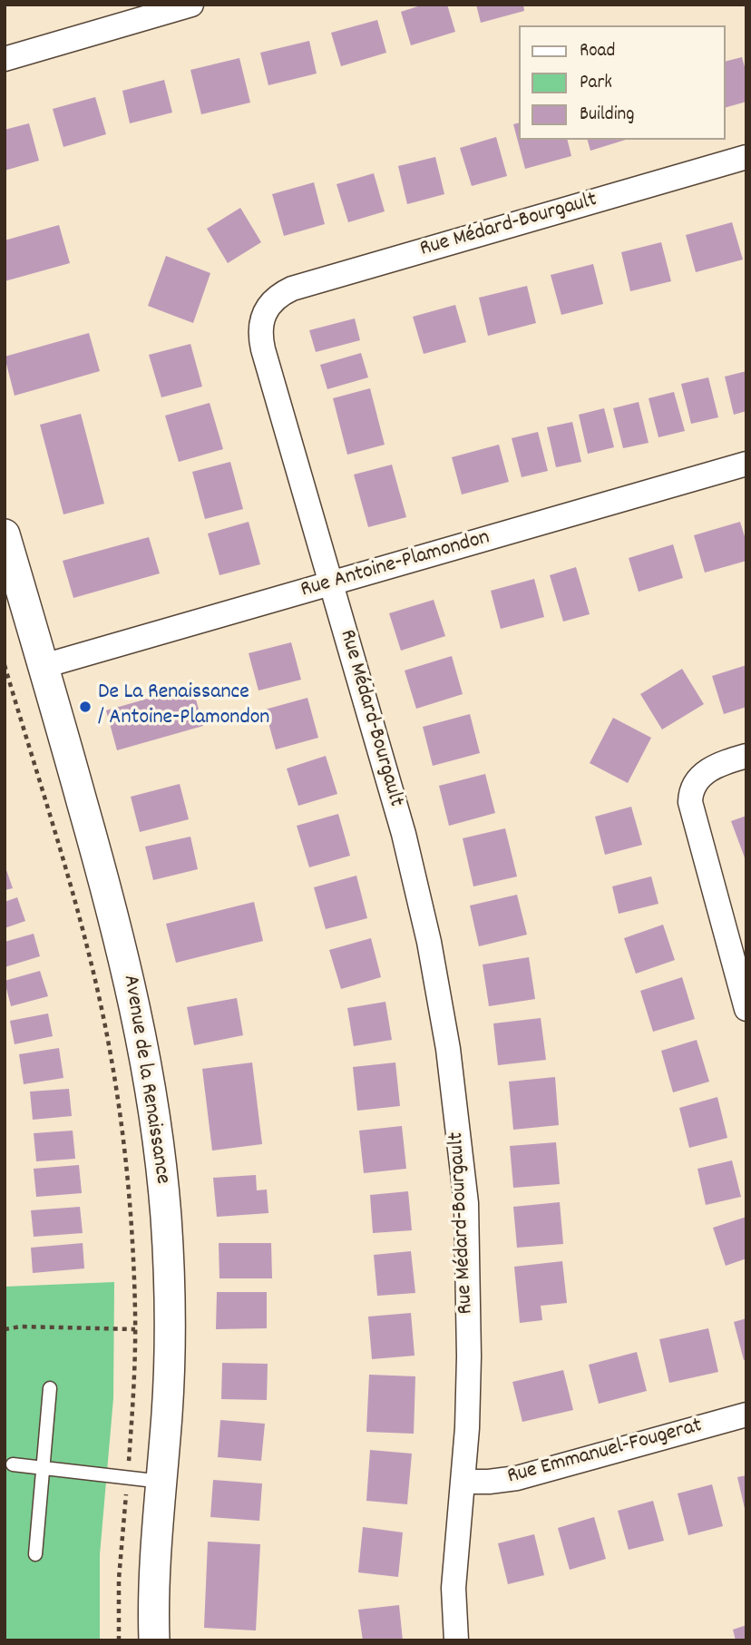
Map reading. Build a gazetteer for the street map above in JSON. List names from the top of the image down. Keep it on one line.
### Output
{"streets":{"street":["Rue Médard-Bourgault","Rue Antoine-Plamondon","Avenue de la Renaissance","Rue Emmanuel-Fougerat"]},"crossings":[["Rue Médard-Bourgault","Rue Antoine-Plamondon"],["Rue Médard-Bourgault","Rue Emmanuel-Fougerat"],["Rue Antoine-Plamondon","Avenue de la Renaissance"]],"places":["De La Renaissance / Antoine-Plamondon"],"legend":["Road","Park","Building"]}
